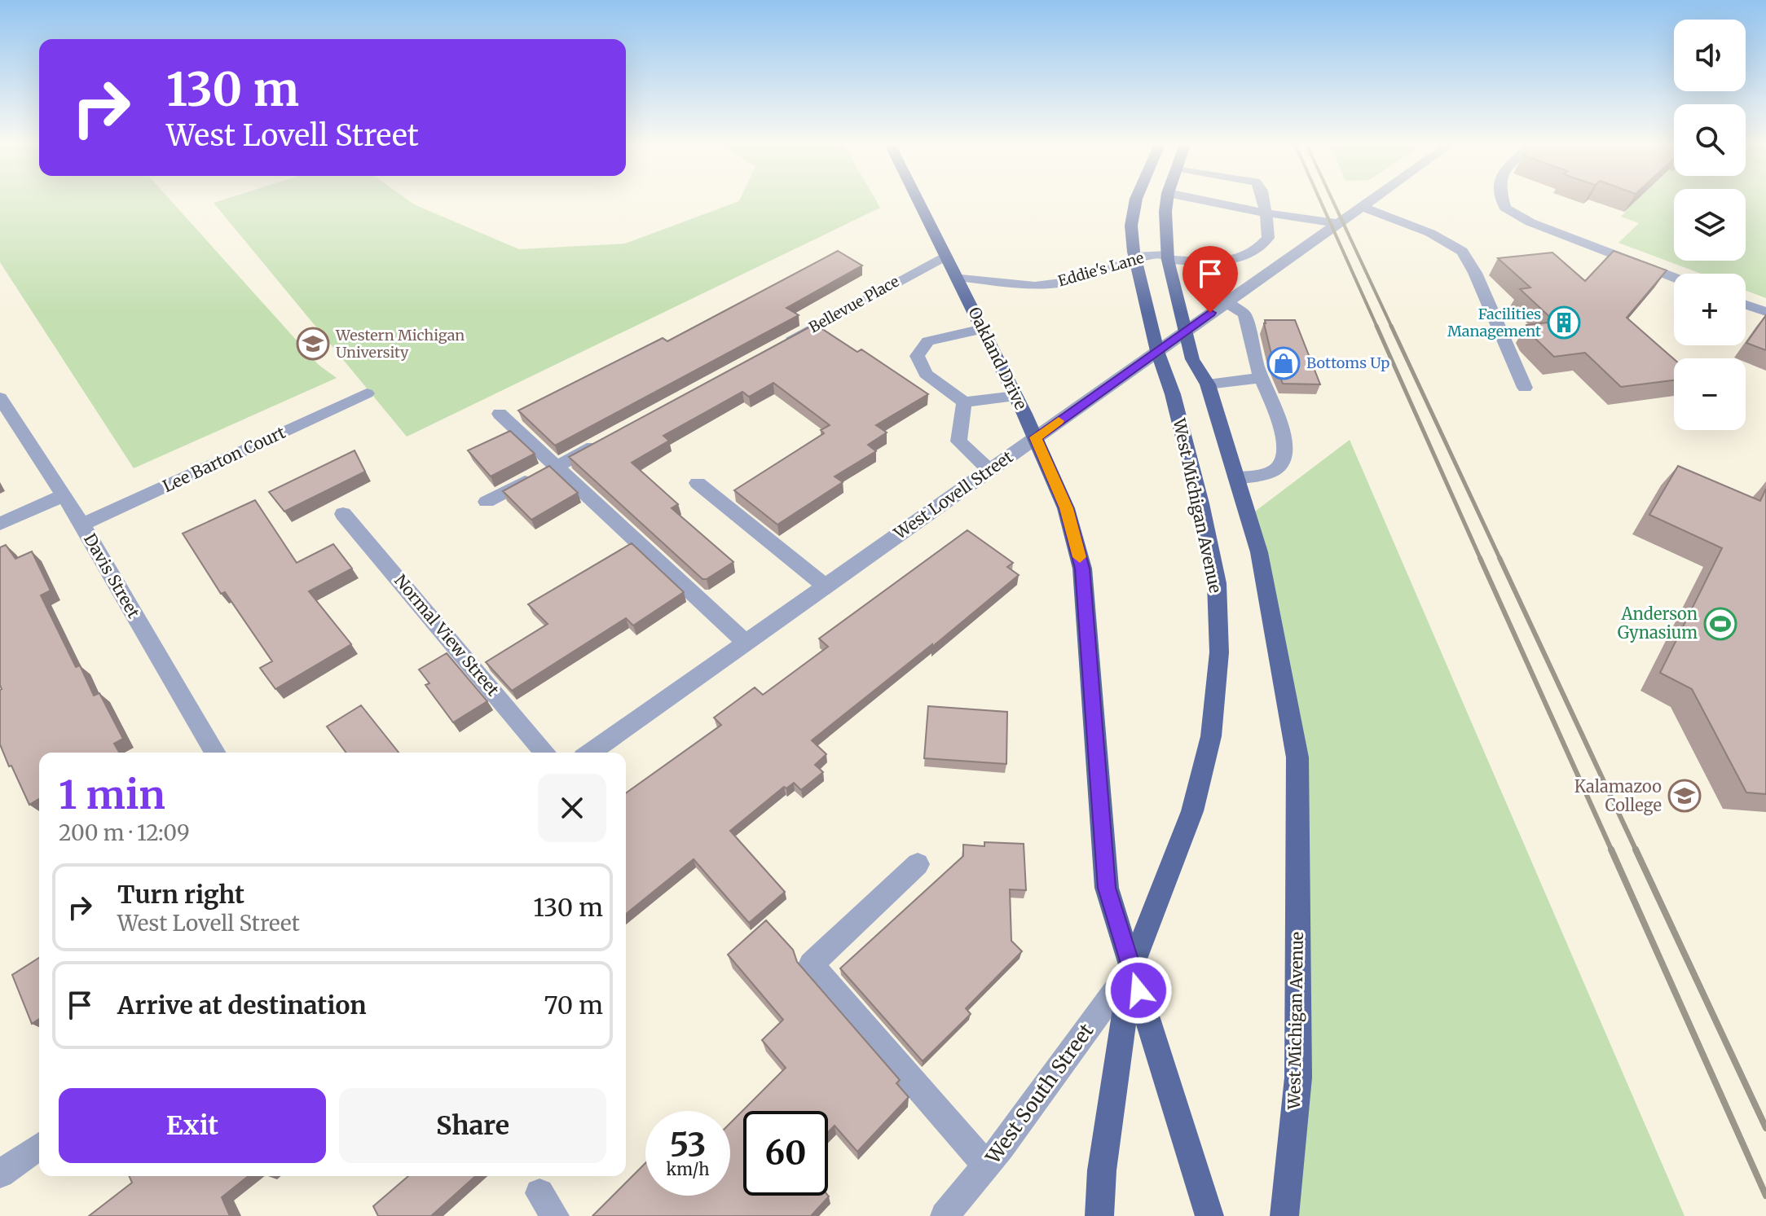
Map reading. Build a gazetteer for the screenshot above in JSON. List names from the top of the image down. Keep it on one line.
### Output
{"streets":{"main road":["Oakland Drive","West Michigan Avenue"],"street":["Eddie's Lane","Bellevue Place","Lee Barton Court","West Lovell Street","Davis Street","Normal View Street","West South Street"]},"crossings":[["Eddie's Lane","Oakland Drive"],["Eddie's Lane","West Michigan Avenue"],["Bellevue Place","Oakland Drive"],["Oakland Drive","West Lovell Street"],["Oakland Drive","West Michigan Avenue"],["Oakland Drive","West South Street"],["Lee Barton Court","Davis Street"],["West Lovell Street","West Michigan Avenue"],["West Michigan Avenue","West South Street"]],"places":{"building":["Facilities Management"],"school or university":["Western Michigan University","Kalamazoo College"],"shop":["Bottoms Up"],"sports":["Anderson Gynasium"]},"page":{"map_buttons":["+","−"],"turn":["130 m","West Lovell Street"],"heading":["1 min","200 m · 12:09"],"list":[{"name":"Turn right","note":"West Lovell Street","value":"130 m"},{"name":"Arrive at destination","value":"70 m"}],"buttons":["Exit","Share"],"speed":"53 km/h","limit":"60"}}
